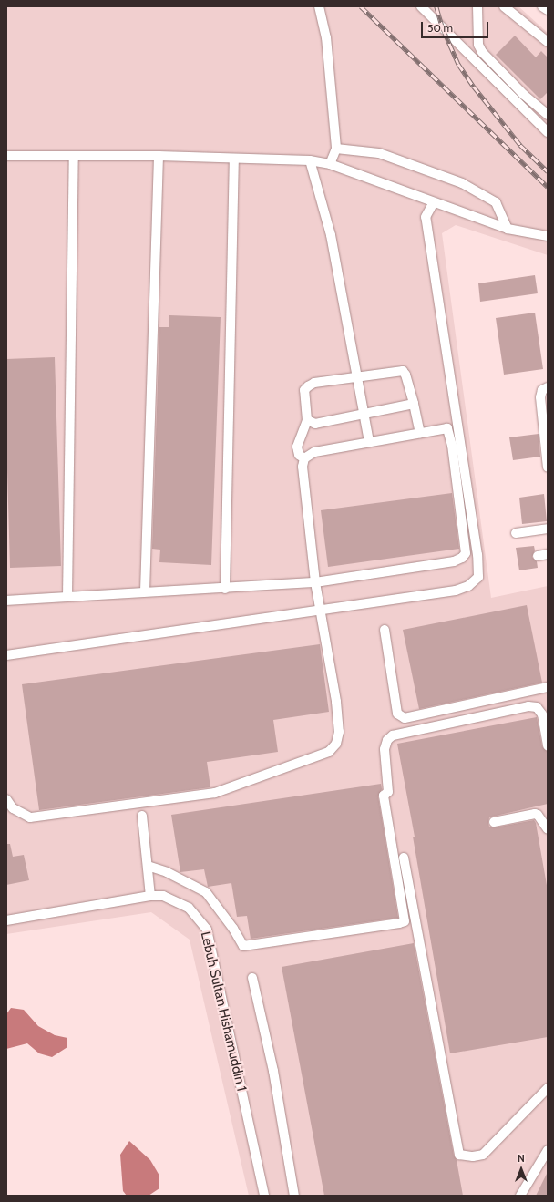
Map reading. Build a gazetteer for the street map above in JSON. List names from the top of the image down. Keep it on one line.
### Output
{"streets":{"street":["Lebuh Sultan Hishamuddin 1"]},"scale_bar":"50 m","north":"top"}
